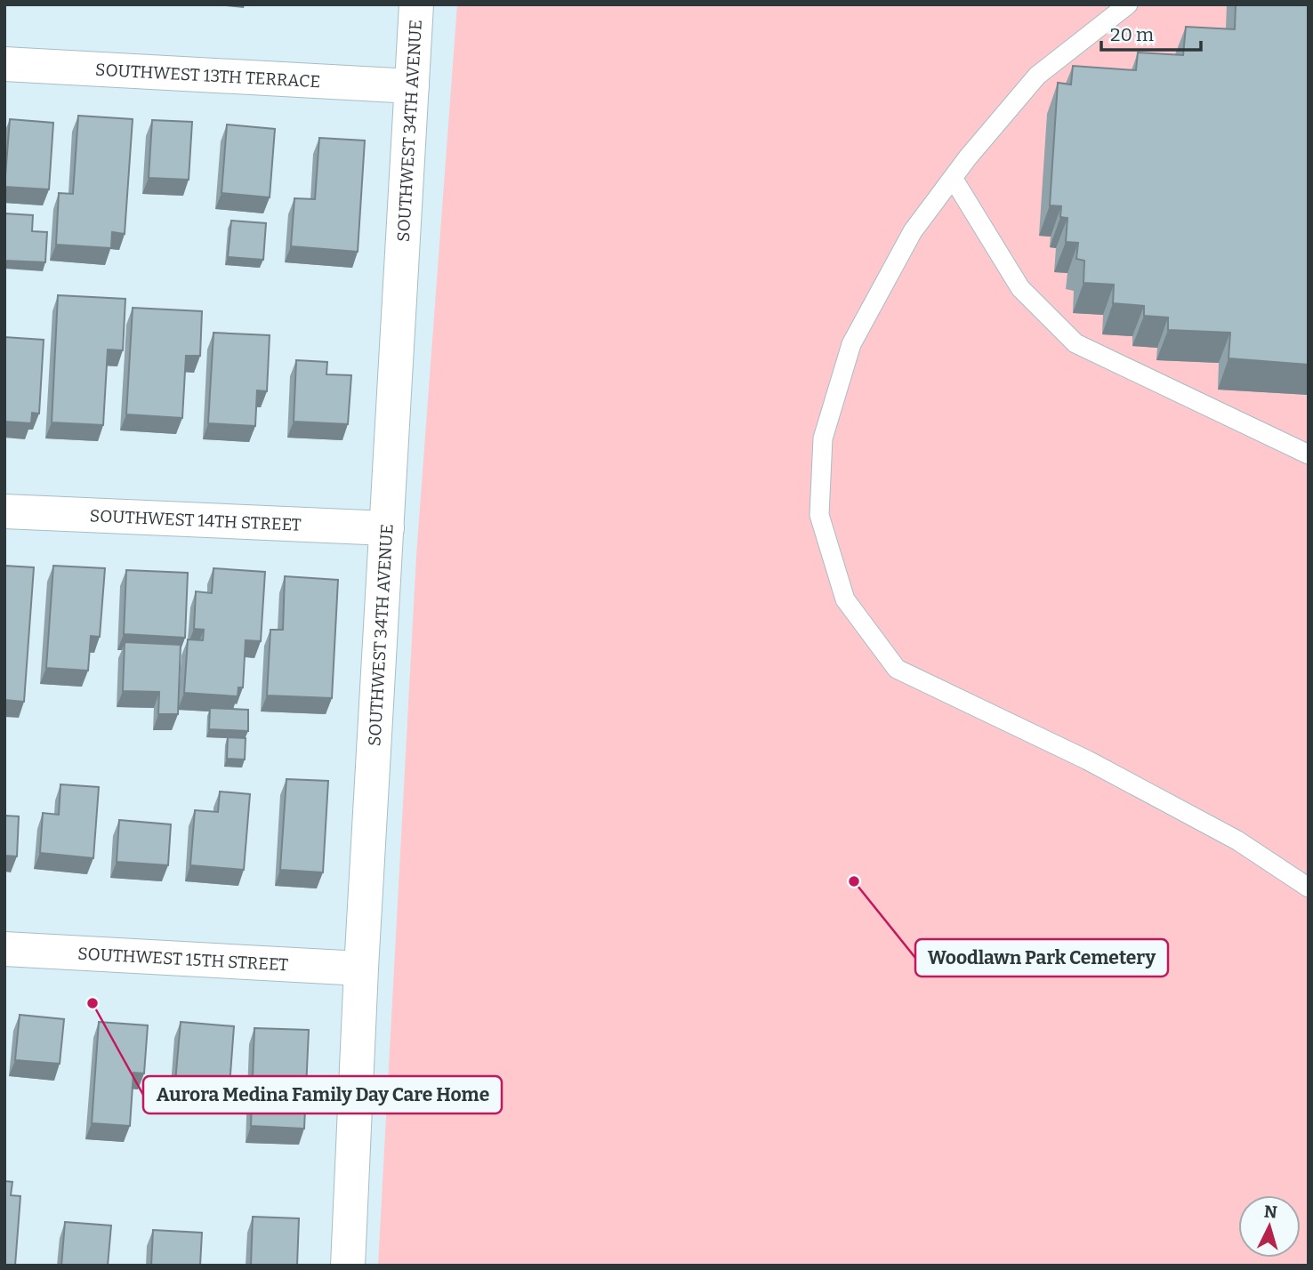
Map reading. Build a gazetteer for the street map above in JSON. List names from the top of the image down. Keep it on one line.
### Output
{"streets":{"street":["SOUTHWEST 13TH TERRACE","SOUTHWEST 34TH AVENUE","SOUTHWEST 14TH STREET","SOUTHWEST 15TH STREET"]},"crossings":[["SOUTHWEST 13TH TERRACE","SOUTHWEST 34TH AVENUE"],["SOUTHWEST 34TH AVENUE","SOUTHWEST 14TH STREET"],["SOUTHWEST 34TH AVENUE","SOUTHWEST 15TH STREET"]],"places":["Woodlawn Park Cemetery","Aurora Medina Family Day Care Home"],"scale_bar":"20 m","north":"top"}
